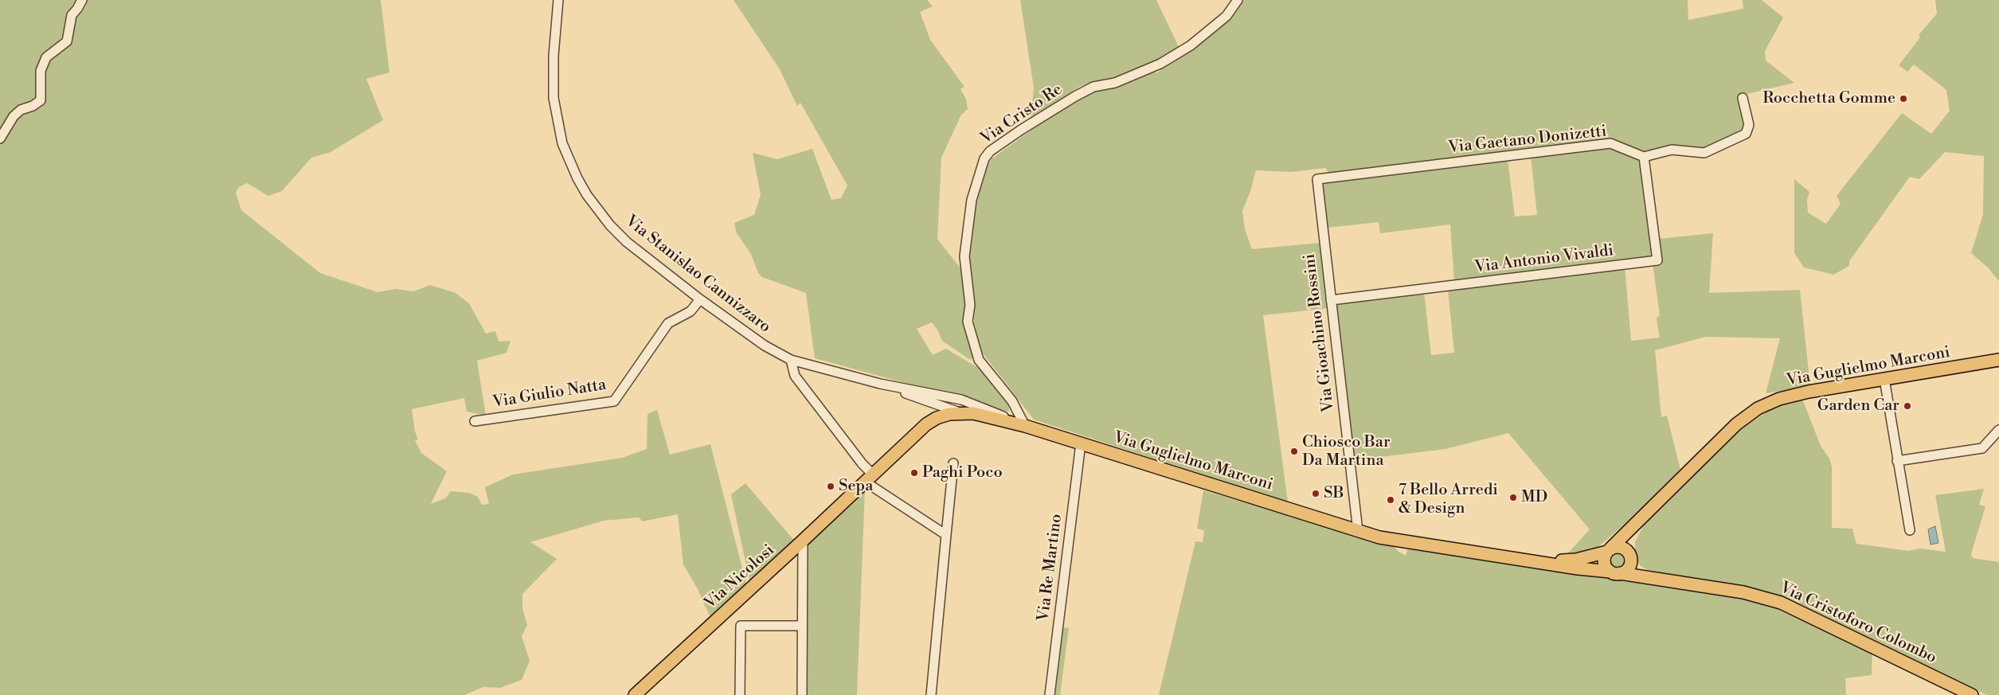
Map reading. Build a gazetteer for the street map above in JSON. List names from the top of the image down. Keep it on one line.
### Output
{"streets":{"main road":["Via Guglielmo Marconi","Via Nicolosi","Via Cristoforo Colombo"],"street":["Via Cristo Re","Via Gaetano Donizetti","Via Antonio Vivaldi","Via Stanislao Cannizzaro","Via Gioachino Rossini","Via Giulio Natta","Via Re Martino"]},"crossings":[["Via Cristo Re","Via Guglielmo Marconi"],["Via Gaetano Donizetti","Via Antonio Vivaldi"],["Via Gaetano Donizetti","Via Gioachino Rossini"],["Via Antonio Vivaldi","Via Gioachino Rossini"],["Via Stanislao Cannizzaro","Via Giulio Natta"],["Via Gioachino Rossini","Via Guglielmo Marconi"],["Via Guglielmo Marconi","Via Re Martino"],["Via Guglielmo Marconi","Via Nicolosi"]],"places":["Rocchetta Gomme","Garden Car","Chiosco Bar Da Martina","Paghi Poco","Sepa","SB","MD","7 Bello Arredi & Design"]}
